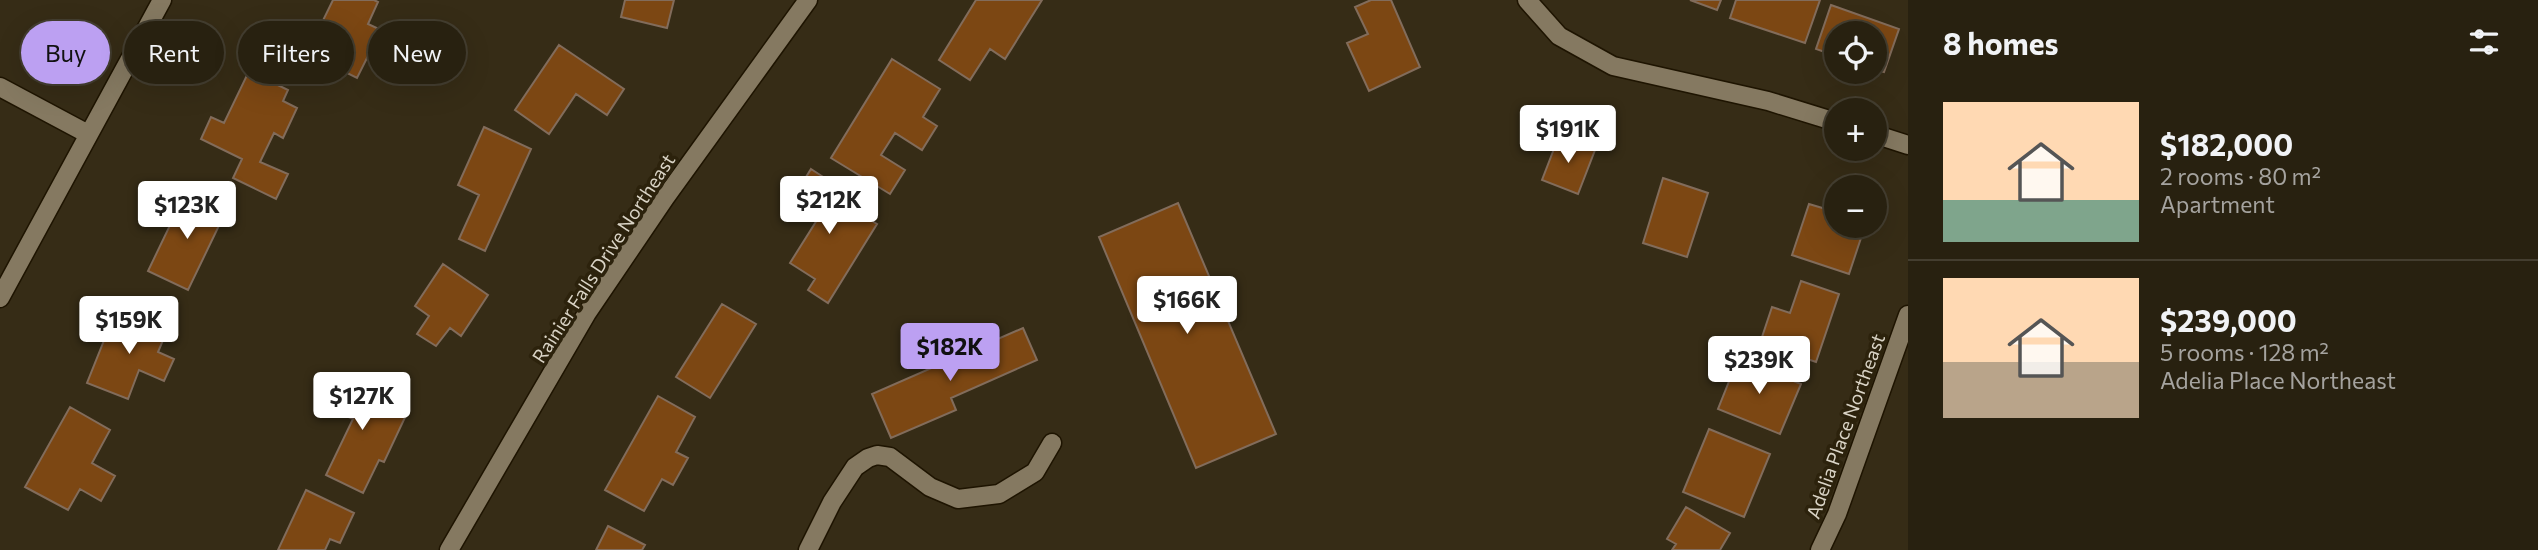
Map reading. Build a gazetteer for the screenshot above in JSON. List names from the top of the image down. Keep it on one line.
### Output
{"streets":{"street":["Rainier Falls Drive Northeast","Adelia Place Northeast"]},"page":{"heading":"8 homes","map_buttons":["+","−"],"chip":["Buy","Rent","Filters","New"],"list":[{"name":"$182,000","note":"2 rooms · 80 m² · Apartment"},{"name":"$239,000","note":"5 rooms · 128 m² · Adelia Place Northeast"}],"price":["$191K","$212K","$123K","$166K","$159K","$182K","$239K","$127K"]}}
